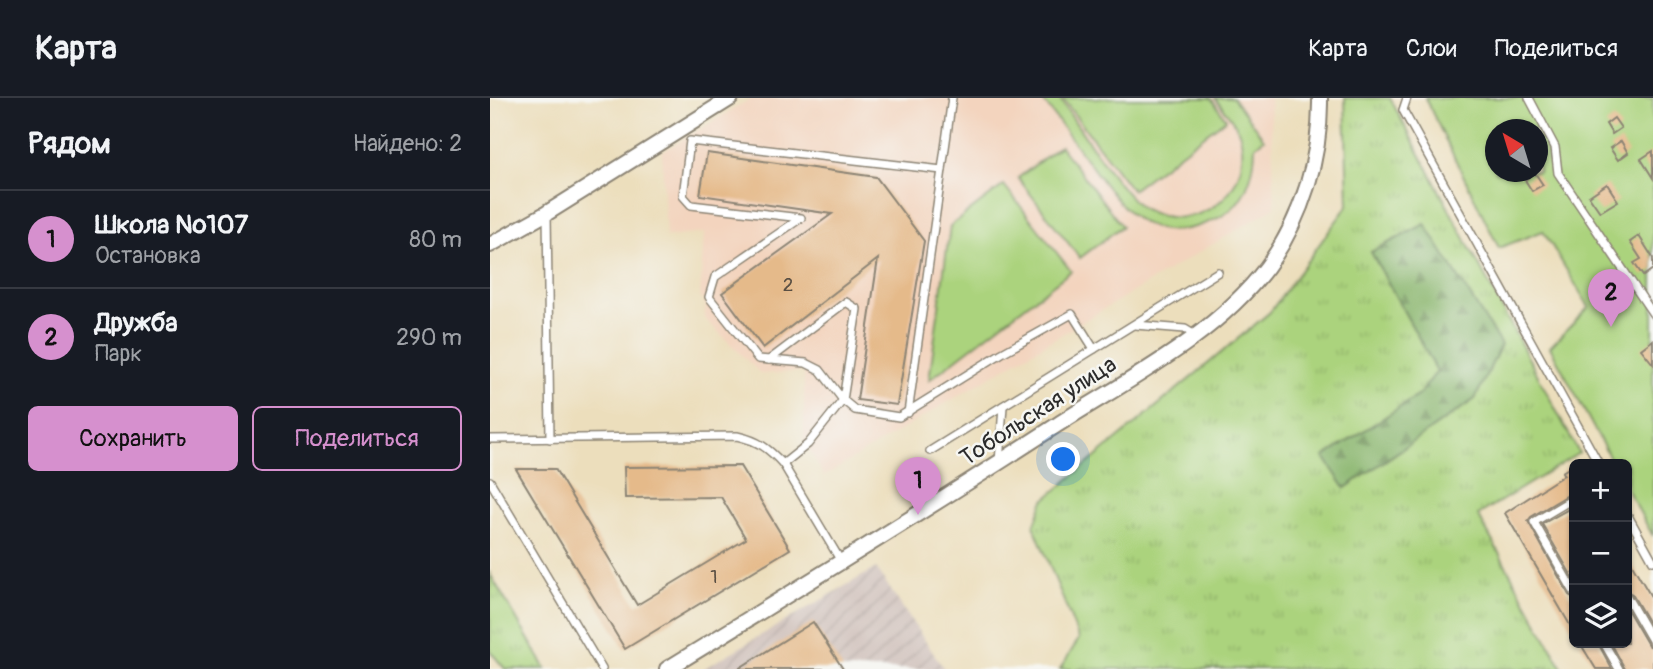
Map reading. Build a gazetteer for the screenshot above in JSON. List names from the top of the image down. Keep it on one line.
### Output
{"streets":{"street":["Тобольская улица"]},"house_numbers":["2","1"],"north":"top left","page":{"header":"Карта","nav":["Карта","Слои","Поделиться"],"heading":["Рядом","Найдено: 2"],"list":[{"mark":"1","name":"Школа №107","note":"Остановка","value":"80 m"},{"mark":"2","name":"Дружба","note":"Парк","value":"290 m"}],"pins":["2","1"],"buttons":["Сохранить","Поделиться"],"map_buttons":["+","−"]}}
